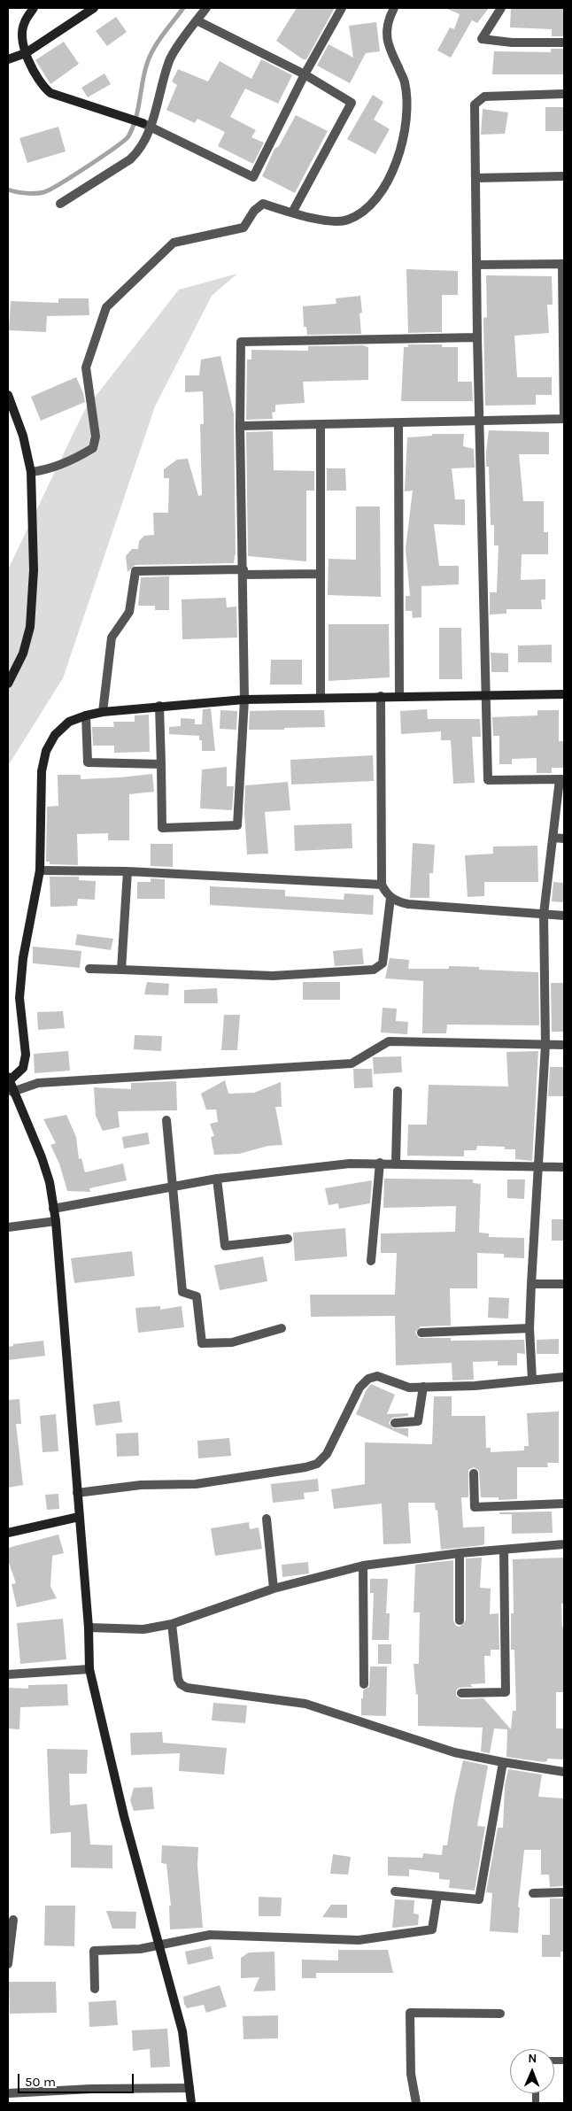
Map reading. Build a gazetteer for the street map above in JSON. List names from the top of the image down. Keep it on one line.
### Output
{"scale_bar":"50 m","north":"top"}
